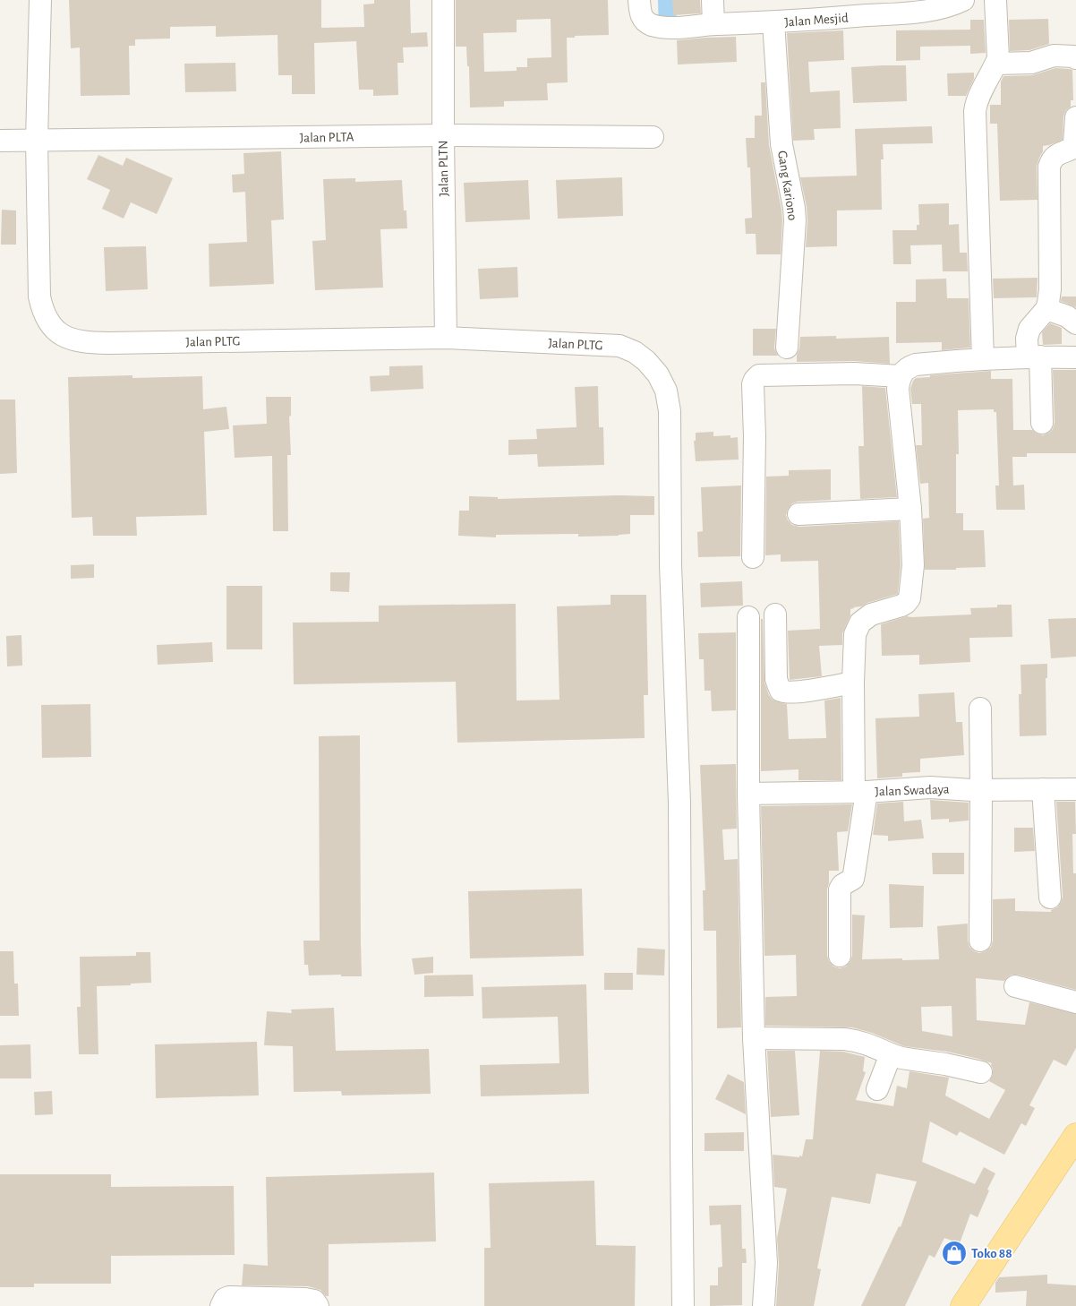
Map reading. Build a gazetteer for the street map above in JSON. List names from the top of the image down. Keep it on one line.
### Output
{"streets":{"street":["Jalan Mesjid","Jalan PLTA","Jalan PLTN","Gang Kariono","Jalan PLTG","Jalan Swadaya"]},"crossings":[["Jalan Mesjid","Gang Kariono"],["Jalan PLTA","Jalan PLTN"],["Jalan PLTA","Jalan PLTG"],["Jalan PLTN","Jalan PLTG"]],"places":{"shop":["Toko 88"]}}
